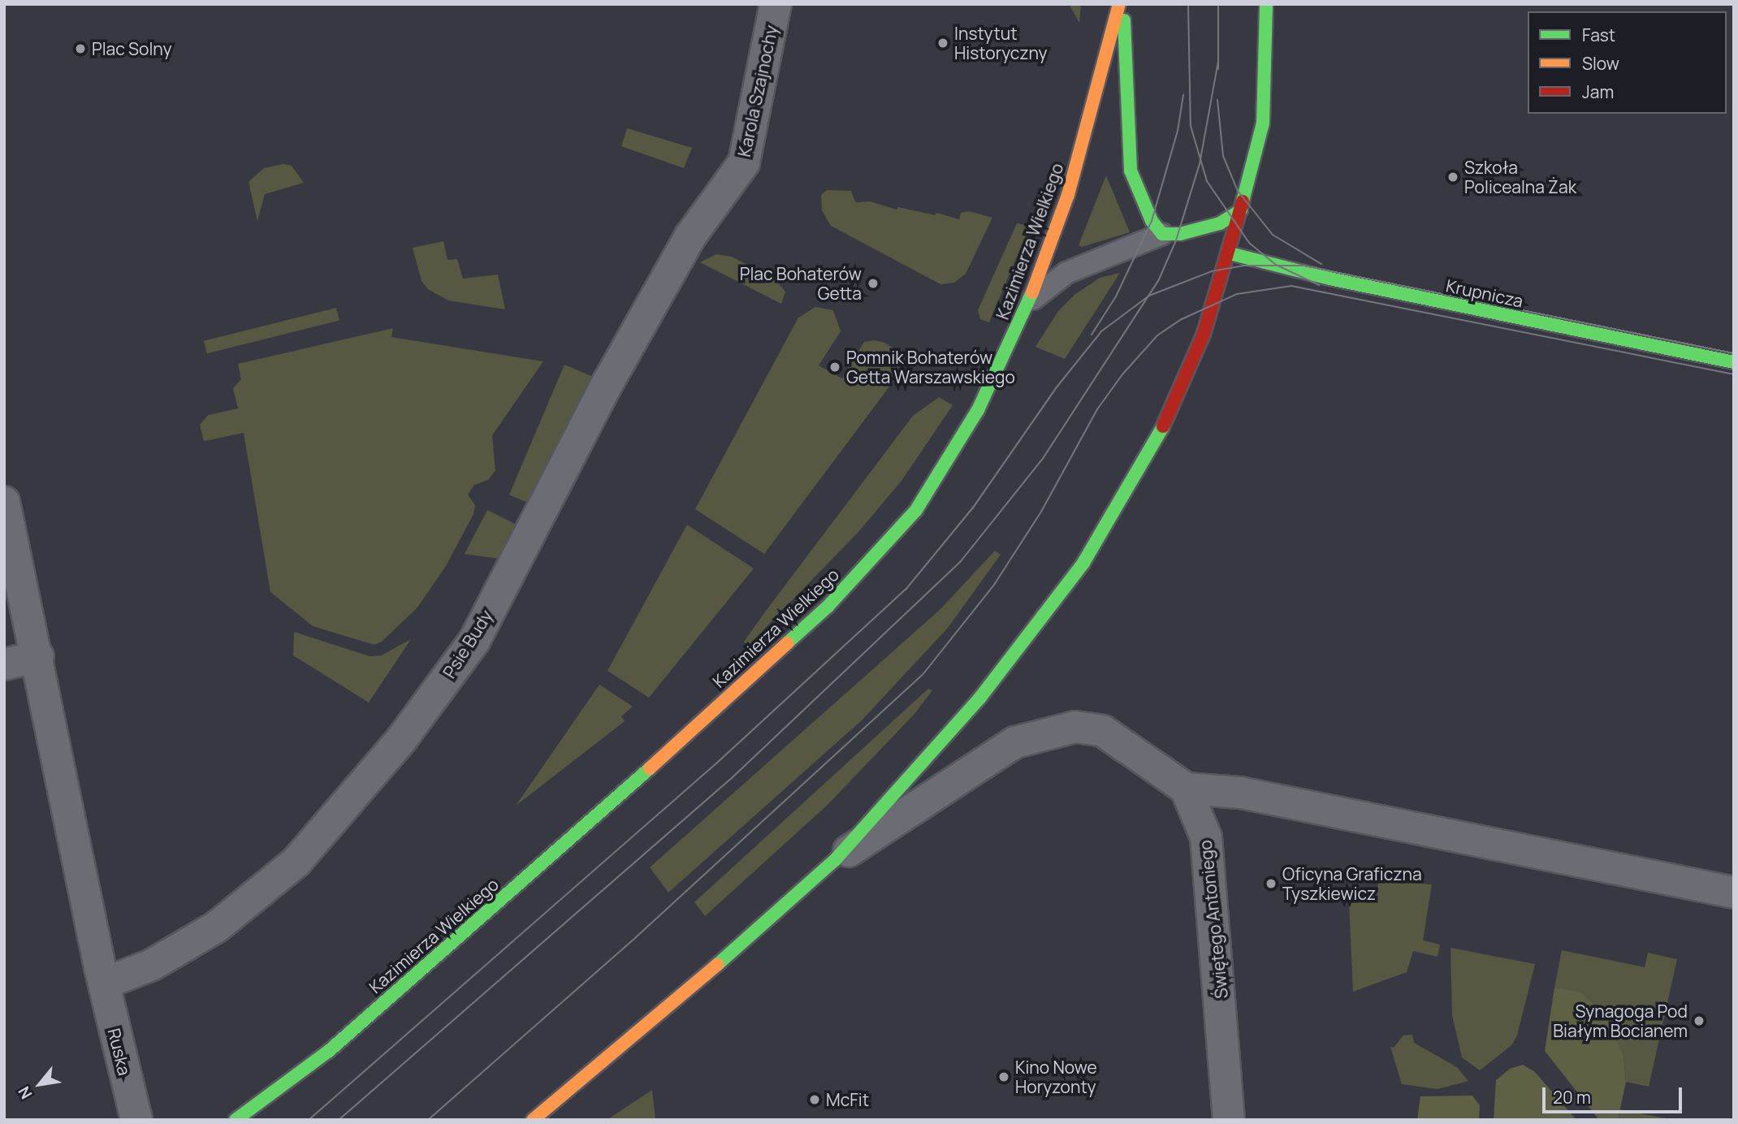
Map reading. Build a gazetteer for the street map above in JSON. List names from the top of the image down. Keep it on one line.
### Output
{"streets":{"main road":["Kazimierza Wielkiego","Krupnicza"],"street":["Karola Szajnochy","Psie Budy","Świętego Antoniego","Ruska"]},"crossings":[["Karola Szajnochy","Psie Budy"],["Psie Budy","Ruska"]],"places":["Instytut Historyczny","Plac Solny","Szkoła Policealna Żak","Plac Bohaterów Getta","Pomnik Bohaterów Getta Warszawskiego","Oficyna Graficzna Tyszkiewicz","Synagoga Pod Białym Bocianem","Kino Nowe Horyzonty","McFit"],"legend":["Fast","Slow","Jam"],"scale_bar":"20 m","north":"bottom left"}
